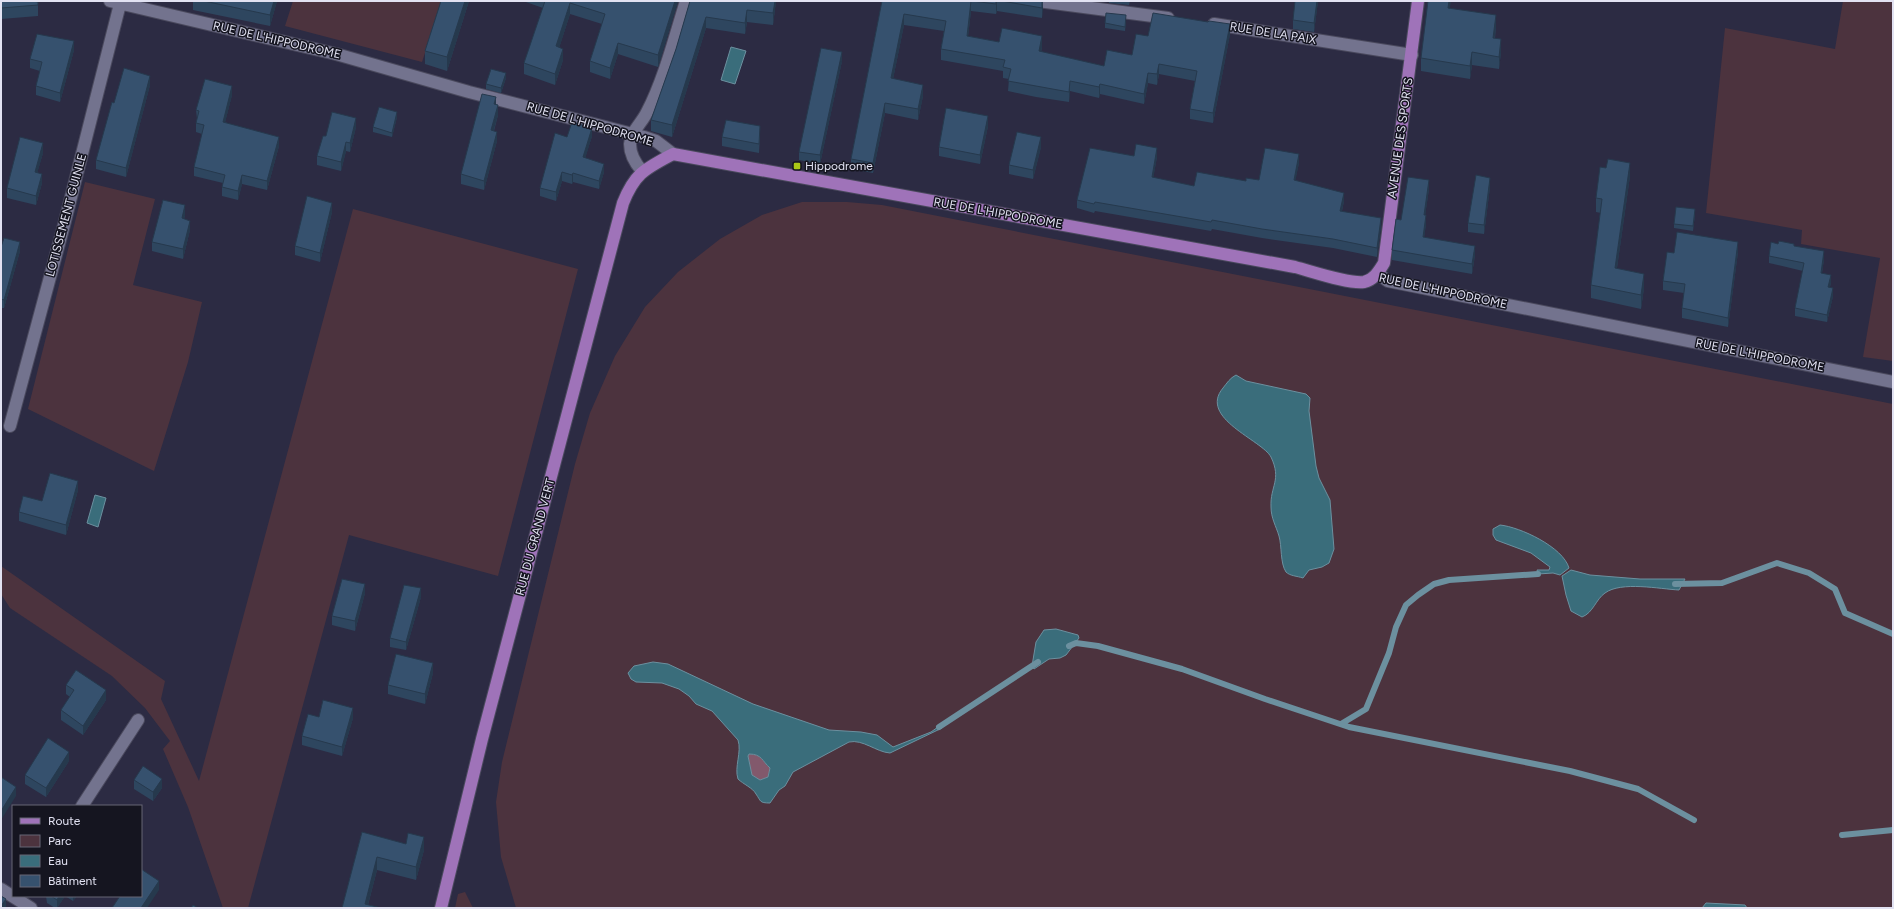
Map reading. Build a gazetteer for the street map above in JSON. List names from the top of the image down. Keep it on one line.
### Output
{"streets":{"main road":["RUE DE L'HIPPODROME","AVENUE DES SPORTS","RUE DU GRAND VERT"],"street":["RUE DE LA PAIX","LOTISSEMENT GUINLE"]},"crossings":[["RUE DE LA PAIX","AVENUE DES SPORTS"],["RUE DE L'HIPPODROME","AVENUE DES SPORTS"],["RUE DE L'HIPPODROME","LOTISSEMENT GUINLE"],["RUE DE L'HIPPODROME","RUE DU GRAND VERT"]],"places":{"transit":["Hippodrome"]},"legend":["Route","Parc","Eau","Bâtiment"]}
